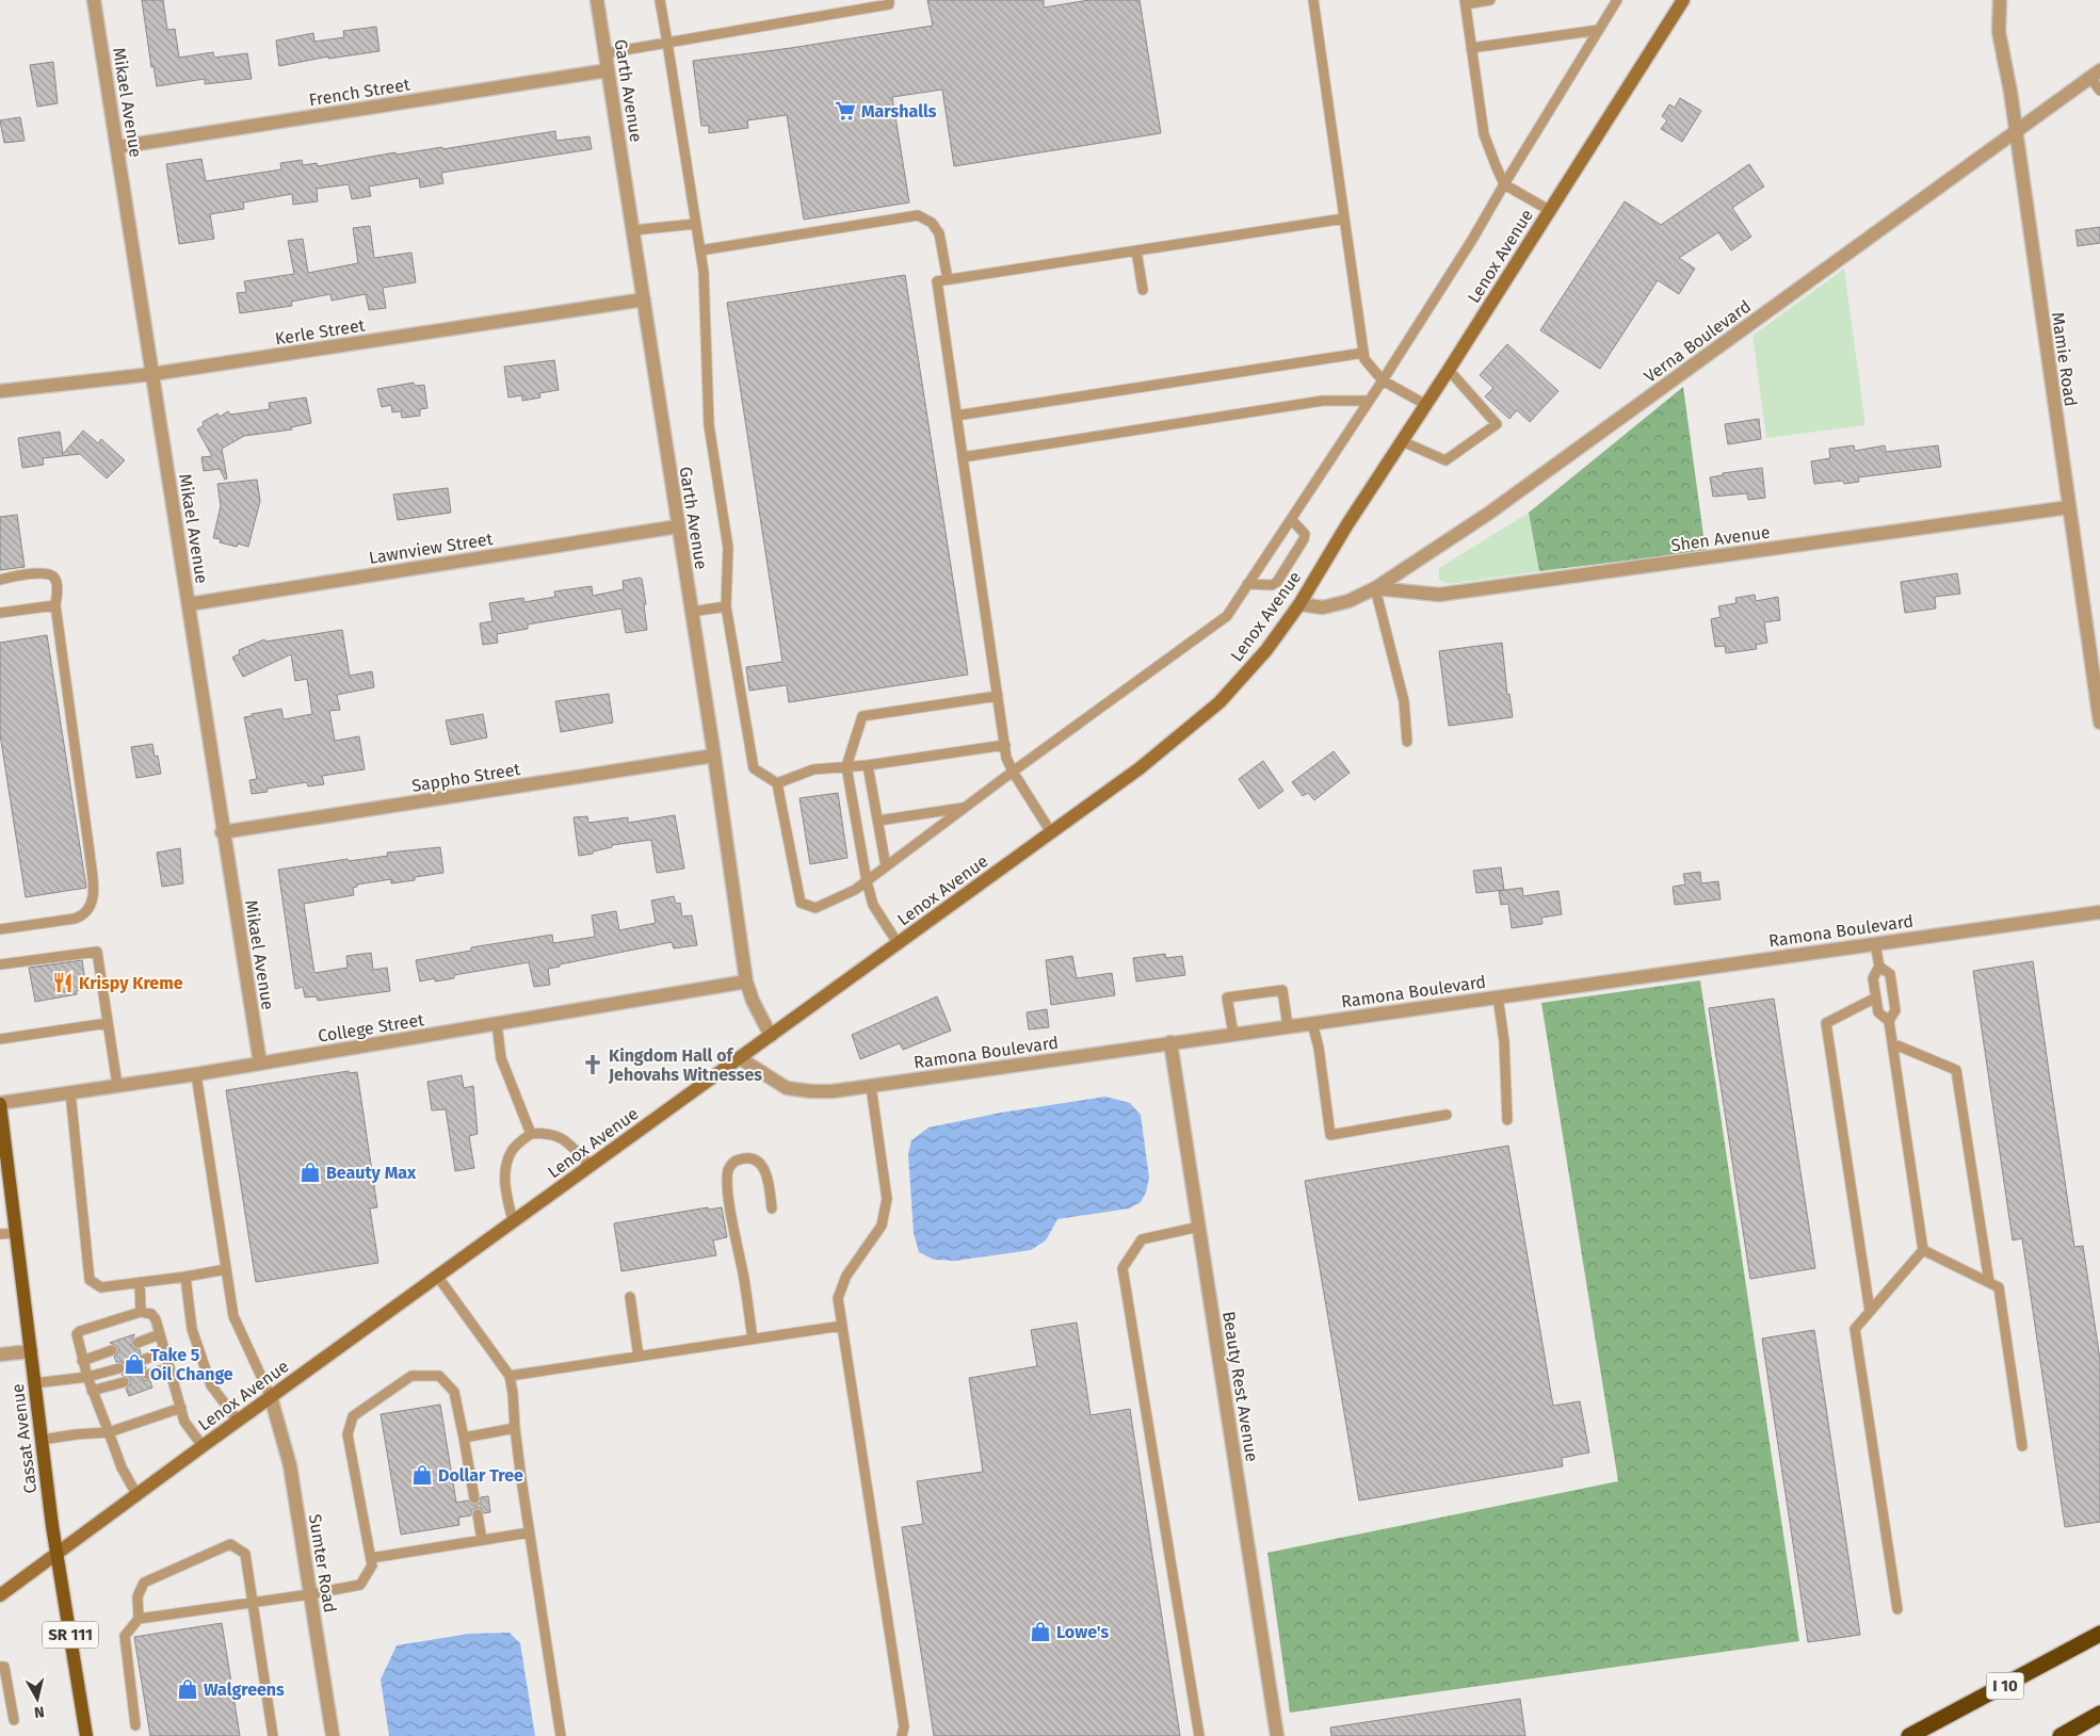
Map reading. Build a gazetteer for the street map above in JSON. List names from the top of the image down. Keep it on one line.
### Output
{"streets":{"highway":["I 10"],"main road":["Lenox Avenue","Cassat Avenue","SR 111"],"street":["Garth Avenue","French Street","Mikael Avenue","Kerle Street","Verna Boulevard","Mamie Road","Shen Avenue","Lawnview Street","Sappho Street","Ramona Boulevard","College Street","Beauty Rest Avenue","Sumter Road"]},"crossings":[["Garth Avenue","French Street"],["Garth Avenue","Lenox Avenue"],["Garth Avenue","Kerle Street"],["Garth Avenue","Lawnview Street"],["Garth Avenue","Sappho Street"],["Garth Avenue","College Street"],["French Street","Mikael Avenue"],["Mikael Avenue","Kerle Street"],["Mikael Avenue","Lawnview Street"],["Mikael Avenue","Sappho Street"],["Mikael Avenue","College Street"],["Lenox Avenue","Verna Boulevard"],["Lenox Avenue","Ramona Boulevard"],["Lenox Avenue","Cassat Avenue"],["Lenox Avenue","Sumter Road"],["Verna Boulevard","Mamie Road"],["Verna Boulevard","Shen Avenue"],["Mamie Road","Shen Avenue"],["Ramona Boulevard","Beauty Rest Avenue"],["College Street","Cassat Avenue"]],"places":{"supermarket":["Marshalls"],"restaurant":["Krispy Kreme"],"church":["Kingdom Hall of Jehovahs Witnesses"],"shop":["Beauty Max","Take 5 Oil Change","Dollar Tree","Lowe's","Walgreens"]},"north":"bottom"}
